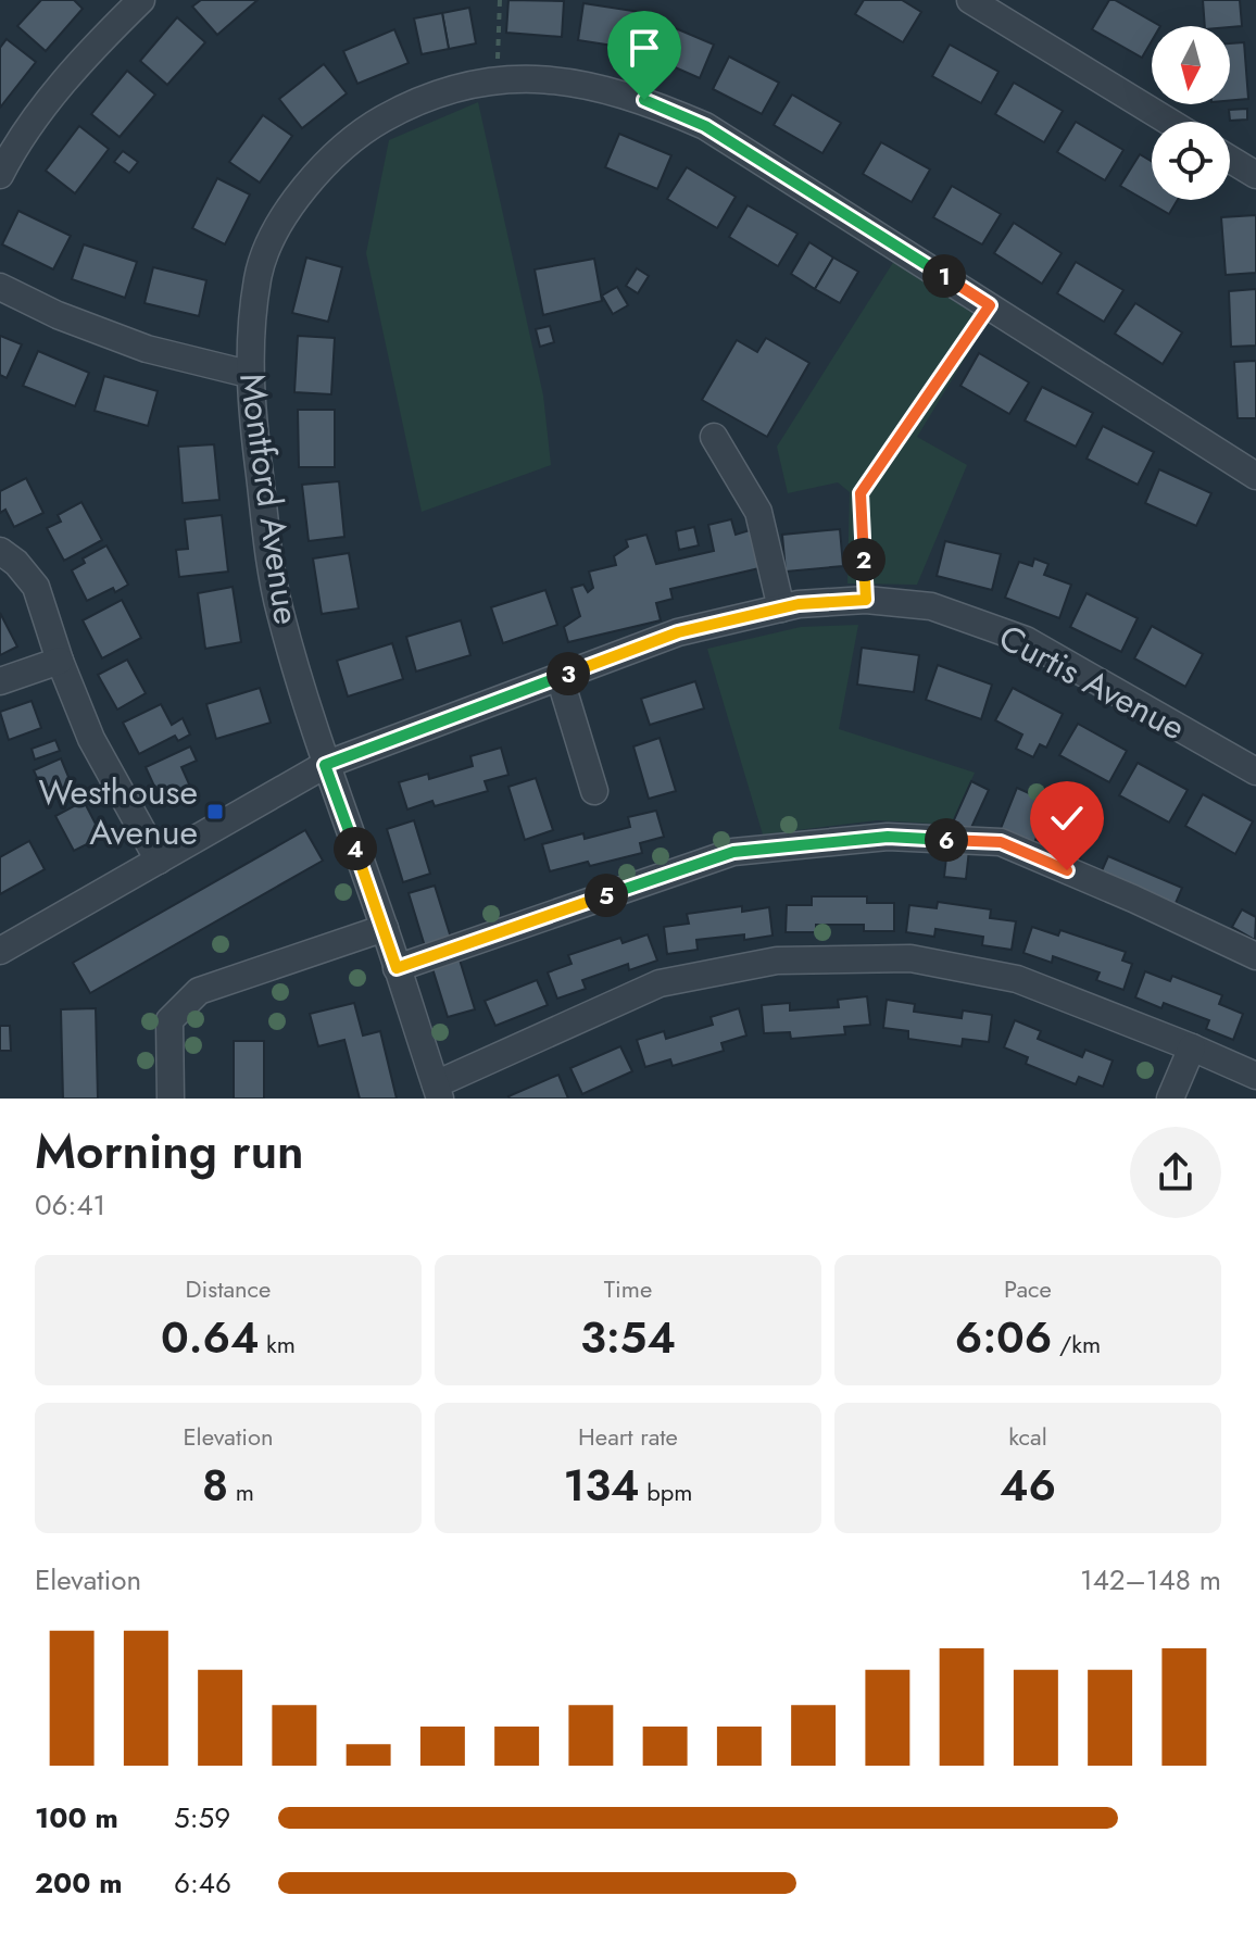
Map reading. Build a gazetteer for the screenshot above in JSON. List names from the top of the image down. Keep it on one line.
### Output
{"streets":{"street":["Montford Avenue","Curtis Avenue"]},"crossings":[["Montford Avenue","Curtis Avenue"]],"places":{"transit":["Westhouse Avenue"]},"north":"bottom","page":{"pins":["1","2","3","6","4","5"],"heading":["Morning run","06:41"],"stats":[["Distance","0.64 km"],["Time","3:54"],["Pace","6:06 /km"],["Elevation","8 m"],["Heart rate","134 bpm"],["kcal","46"]],"chart":["Elevation","142–148 m"],"list":[{"name":"100 m","note":"5:59"},{"name":"200 m","note":"6:46"}]}}
